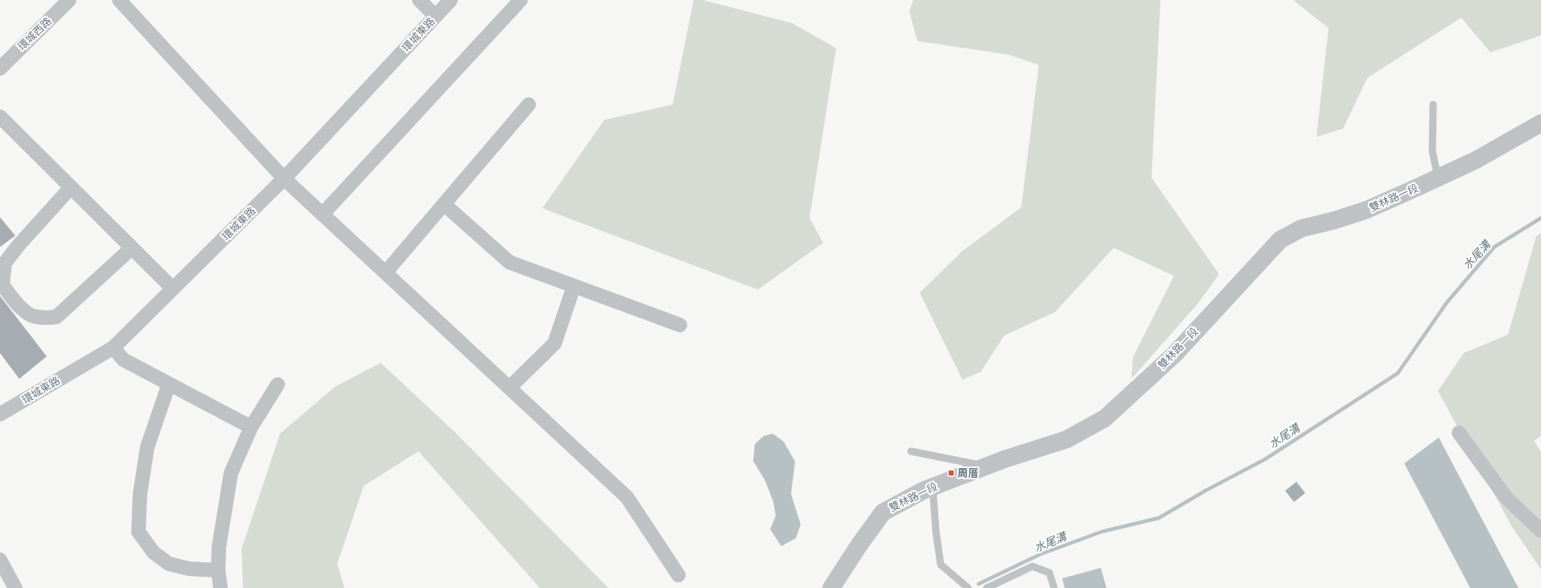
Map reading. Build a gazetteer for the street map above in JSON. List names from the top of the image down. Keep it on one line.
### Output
{"streets":{"street":["環城西路","環城東路","雙林路一段"]},"water":["水尾溝"],"places":{"transit":["周厝"]}}
